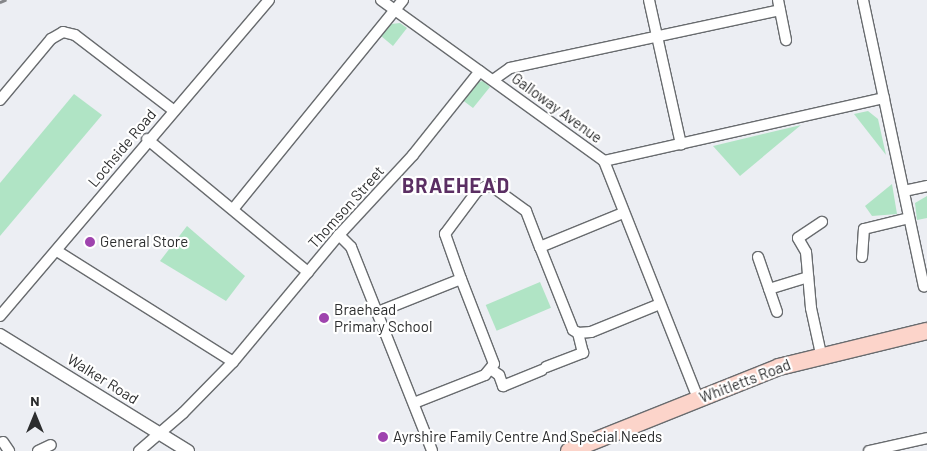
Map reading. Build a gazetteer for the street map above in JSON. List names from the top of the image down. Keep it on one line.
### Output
{"streets":{"main road":["Whitletts Road"],"street":["Galloway Avenue","Lochside Road","Thomson Street","Walker Road"]},"crossings":[["Galloway Avenue","Thomson Street"],["Galloway Avenue","Whitletts Road"],["Thomson Street","Walker Road"]],"districts":["BRAEHEAD"],"places":["General Store","Braehead Primary School","Ayrshire Family Centre And Special Needs"],"north":"top"}
